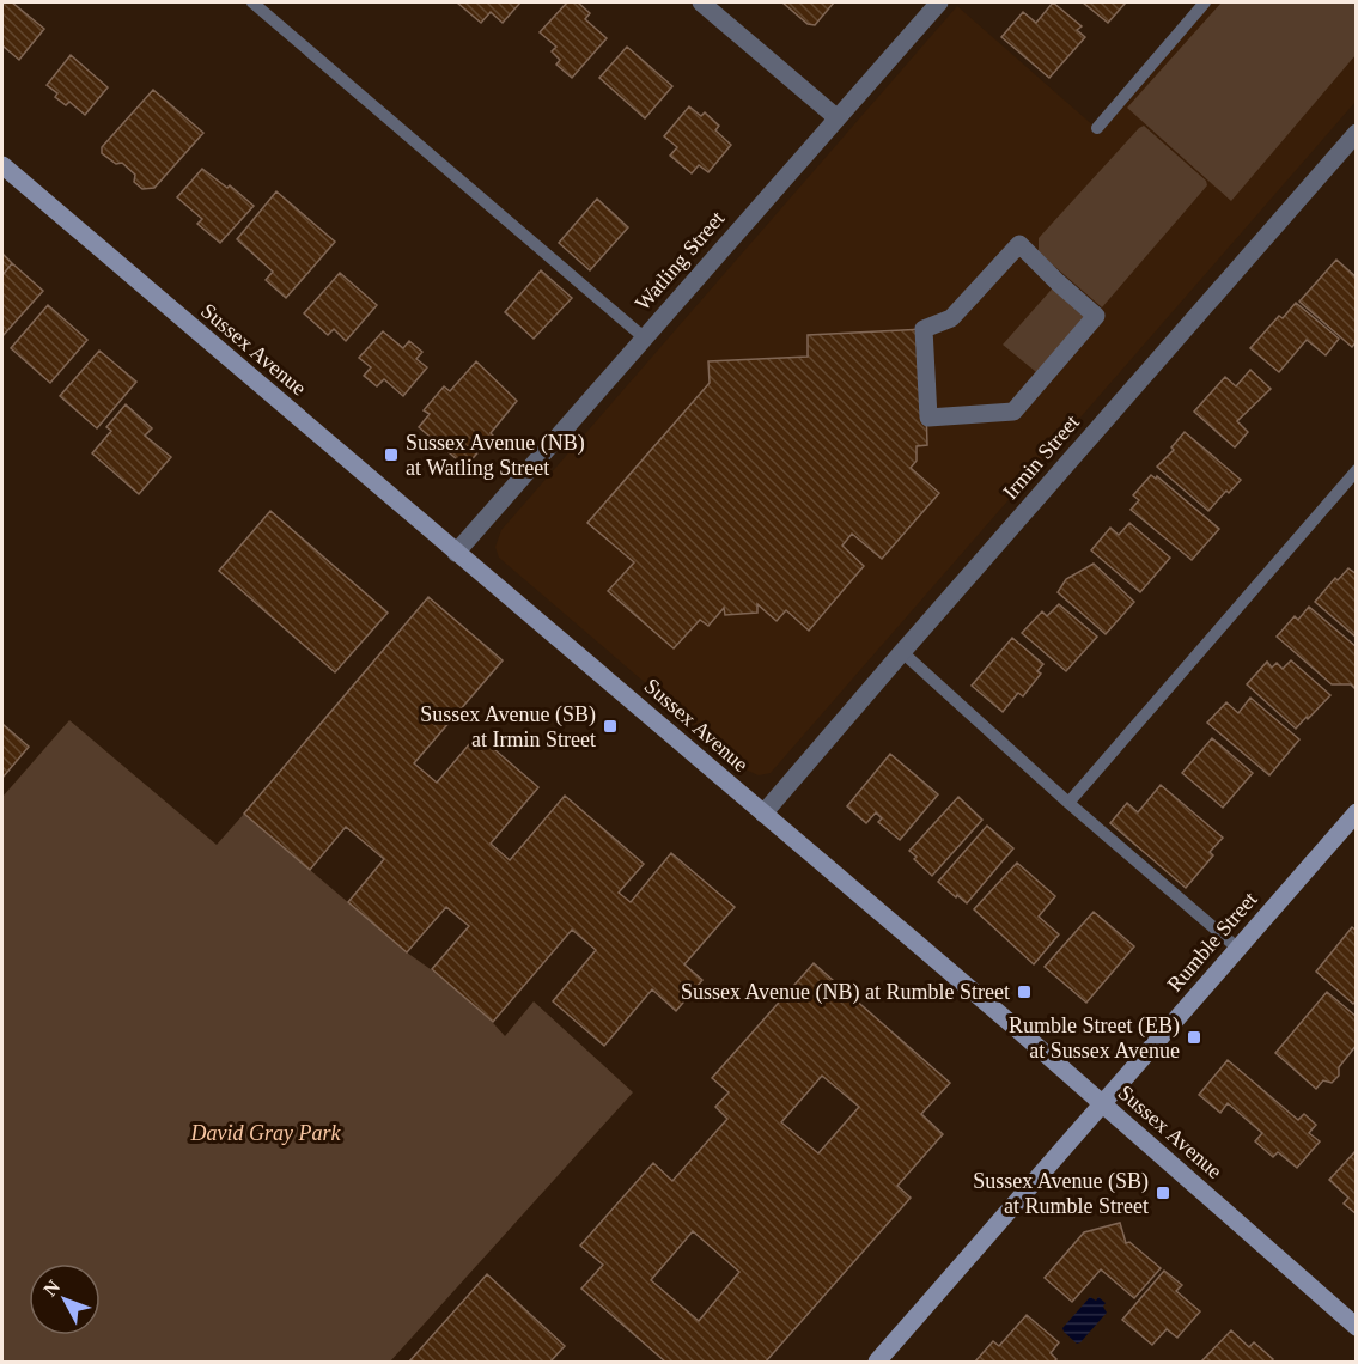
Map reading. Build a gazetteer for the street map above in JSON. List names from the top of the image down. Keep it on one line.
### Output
{"streets":{"street":["Watling Street","Sussex Avenue","Irmin Street","Rumble Street"]},"crossings":[["Watling Street","Sussex Avenue"],["Sussex Avenue","Irmin Street"],["Sussex Avenue","Rumble Street"]],"parks":["David Gray Park"],"places":{"transit":["Sussex Avenue (NB) at Watling Street","Sussex Avenue (SB) at Irmin Street","Sussex Avenue (NB) at Rumble Street","Rumble Street (EB) at Sussex Avenue","Sussex Avenue (SB) at Rumble Street"]},"north":"top left"}
